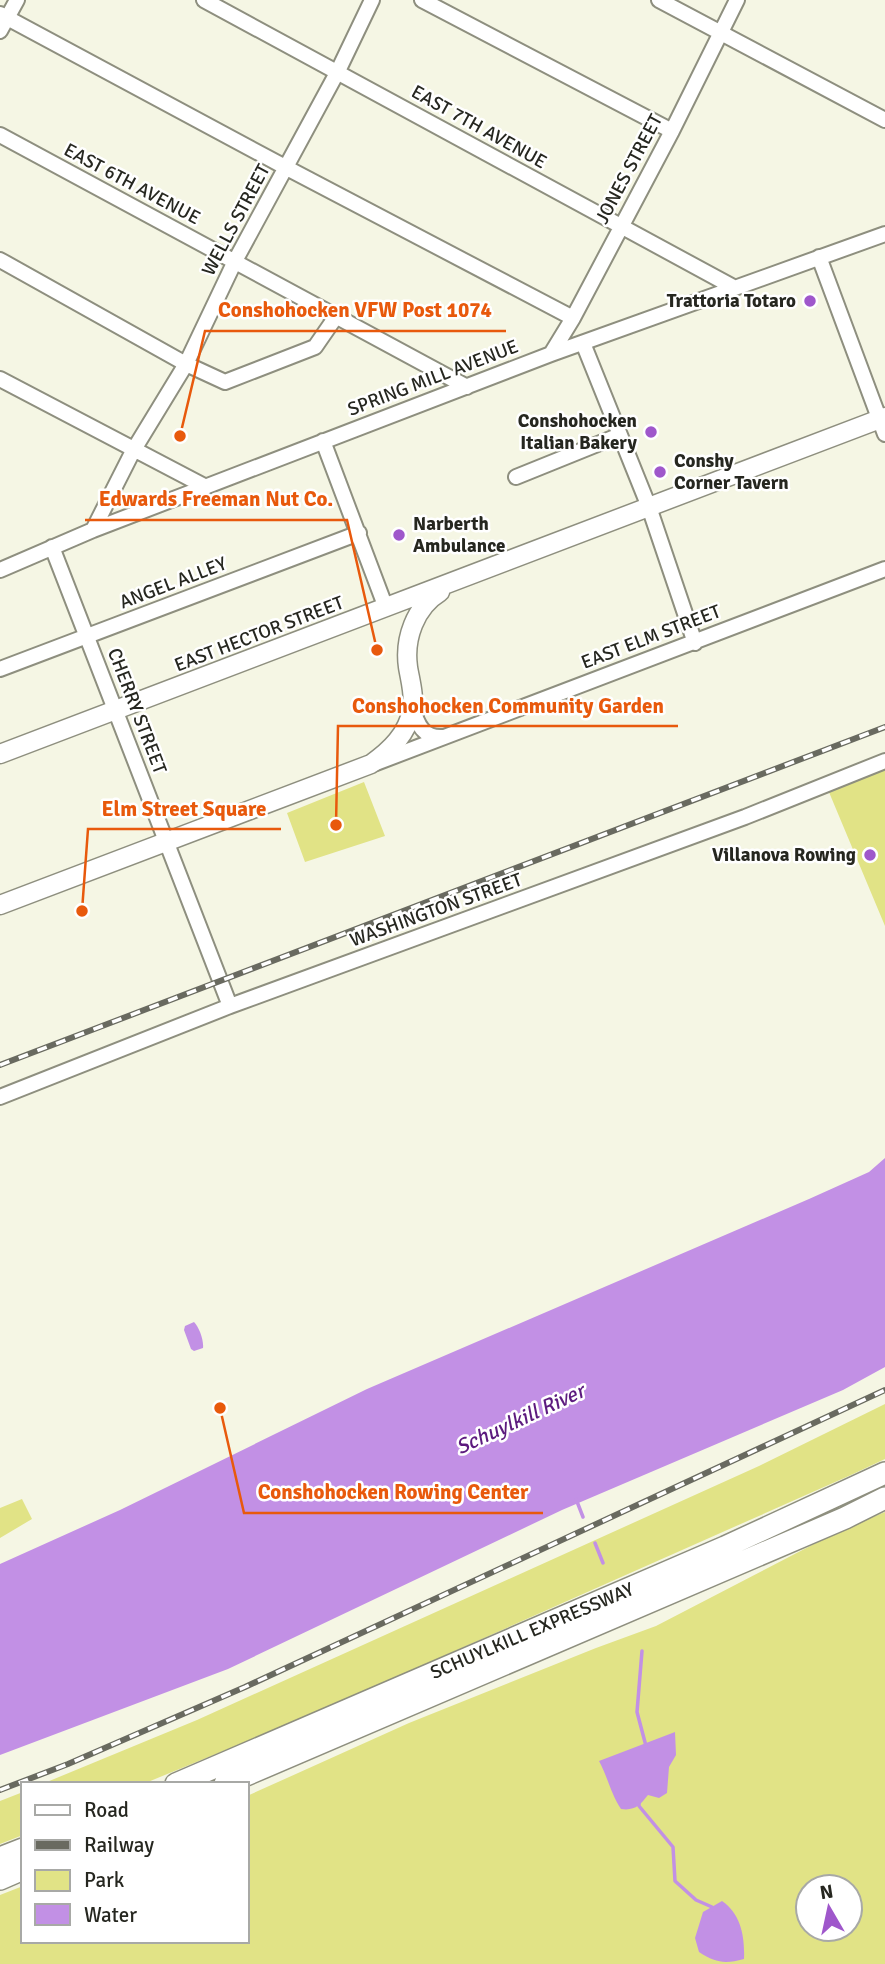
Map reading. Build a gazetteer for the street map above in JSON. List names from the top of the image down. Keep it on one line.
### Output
{"streets":{"highway":["SCHUYLKILL EXPRESSWAY"],"main road":["EAST HECTOR STREET","EAST ELM STREET"],"street":["EAST 7TH AVENUE","JONES STREET","EAST 6TH AVENUE","WELLS STREET","SPRING MILL AVENUE","ANGEL ALLEY","CHERRY STREET","WASHINGTON STREET"]},"crossings":[["EAST 7TH AVENUE","JONES STREET"],["EAST 7TH AVENUE","WELLS STREET"],["EAST 7TH AVENUE","SPRING MILL AVENUE"],["JONES STREET","SPRING MILL AVENUE"],["EAST 6TH AVENUE","WELLS STREET"],["EAST 6TH AVENUE","SPRING MILL AVENUE"],["WELLS STREET","SPRING MILL AVENUE"],["SPRING MILL AVENUE","CHERRY STREET"],["ANGEL ALLEY","CHERRY STREET"],["EAST HECTOR STREET","CHERRY STREET"],["EAST ELM STREET","CHERRY STREET"],["CHERRY STREET","WASHINGTON STREET"]],"water":["Schuylkill River"],"places":["Trattoria Totaro","Conshohocken Italian Bakery","Conshohocken VFW Post 1074","Conshy Corner Tavern","Narberth Ambulance","Edwards Freeman Nut Co.","Conshohocken Community Garden","Villanova Rowing","Elm Street Square","Conshohocken Rowing Center"],"legend":["Road","Railway","Park","Water"],"north":"top"}
